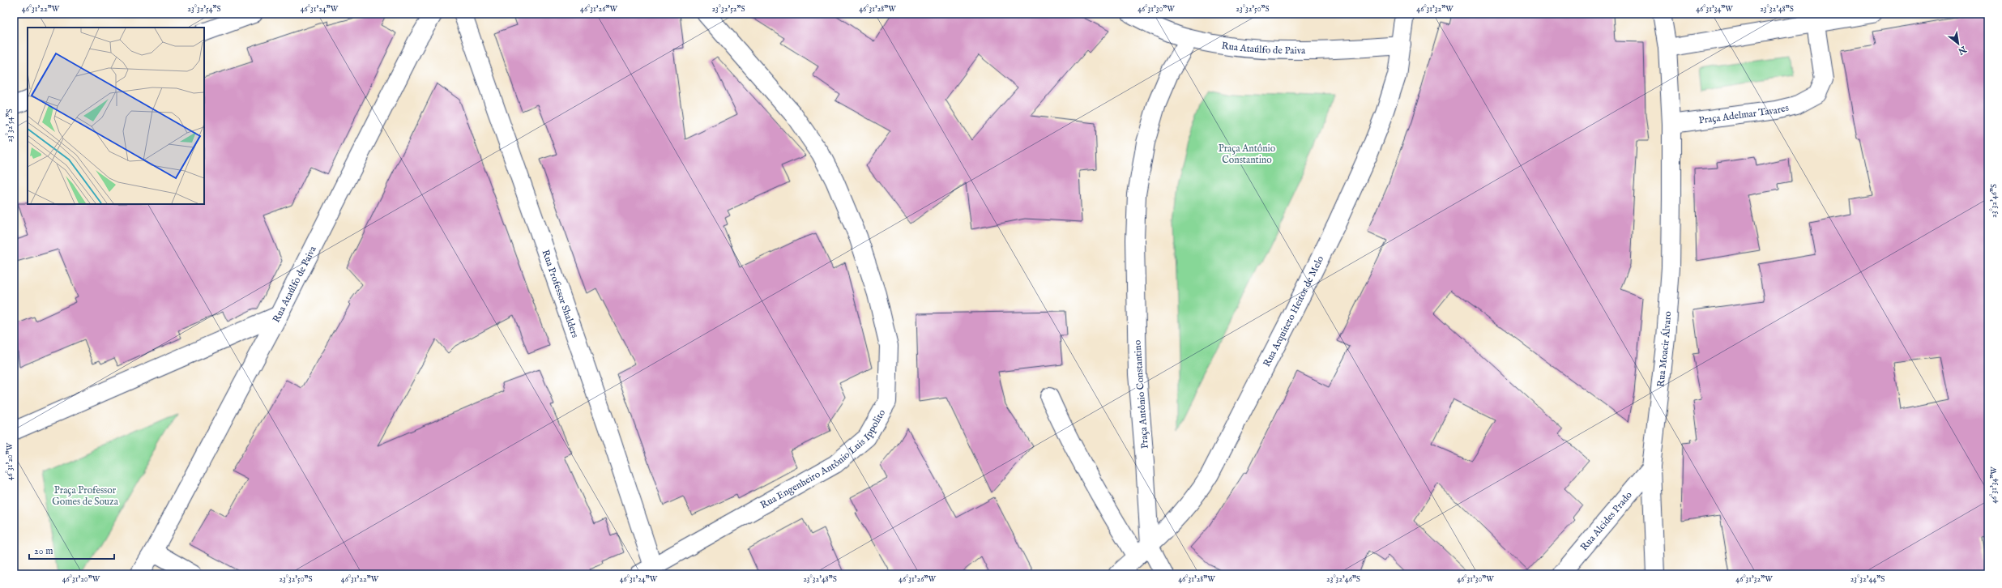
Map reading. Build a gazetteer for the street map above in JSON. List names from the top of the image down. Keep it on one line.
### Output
{"streets":{"street":["Rua Ataúlfo de Paiva","Praça Adelmar Tavares","Rua Professor Shalders","Rua Arquiteto Heitor de Melo","Rua Moacir Álvaro","Praça Antônio Constantino","Rua Engenheiro Antônio Luis Ippolito","Rua Alcides Prado"]},"crossings":[["Rua Ataúlfo de Paiva","Rua Arquiteto Heitor de Melo"],["Rua Ataúlfo de Paiva","Praça Antônio Constantino"],["Praça Adelmar Tavares","Rua Moacir Álvaro"],["Rua Professor Shalders","Rua Engenheiro Antônio Luis Ippolito"],["Rua Arquiteto Heitor de Melo","Praça Antônio Constantino"],["Rua Moacir Álvaro","Rua Alcides Prado"]],"parks":["Praça Antônio Constantino","Praça Professor Gomes de Souza"],"scale_bar":"20 m","north":"bottom right","coordinates":["46°31'22\"W","23°32'54\"S","46°31'24\"W","46°31'26\"W","23°32'52\"S","46°31'28\"W","46°31'30\"W","23°32'50\"S","46°31'32\"W","46°31'34\"W","23°32'48\"S","23°32'46\"S","46°31'20\"W","23°32'44\"S"]}
